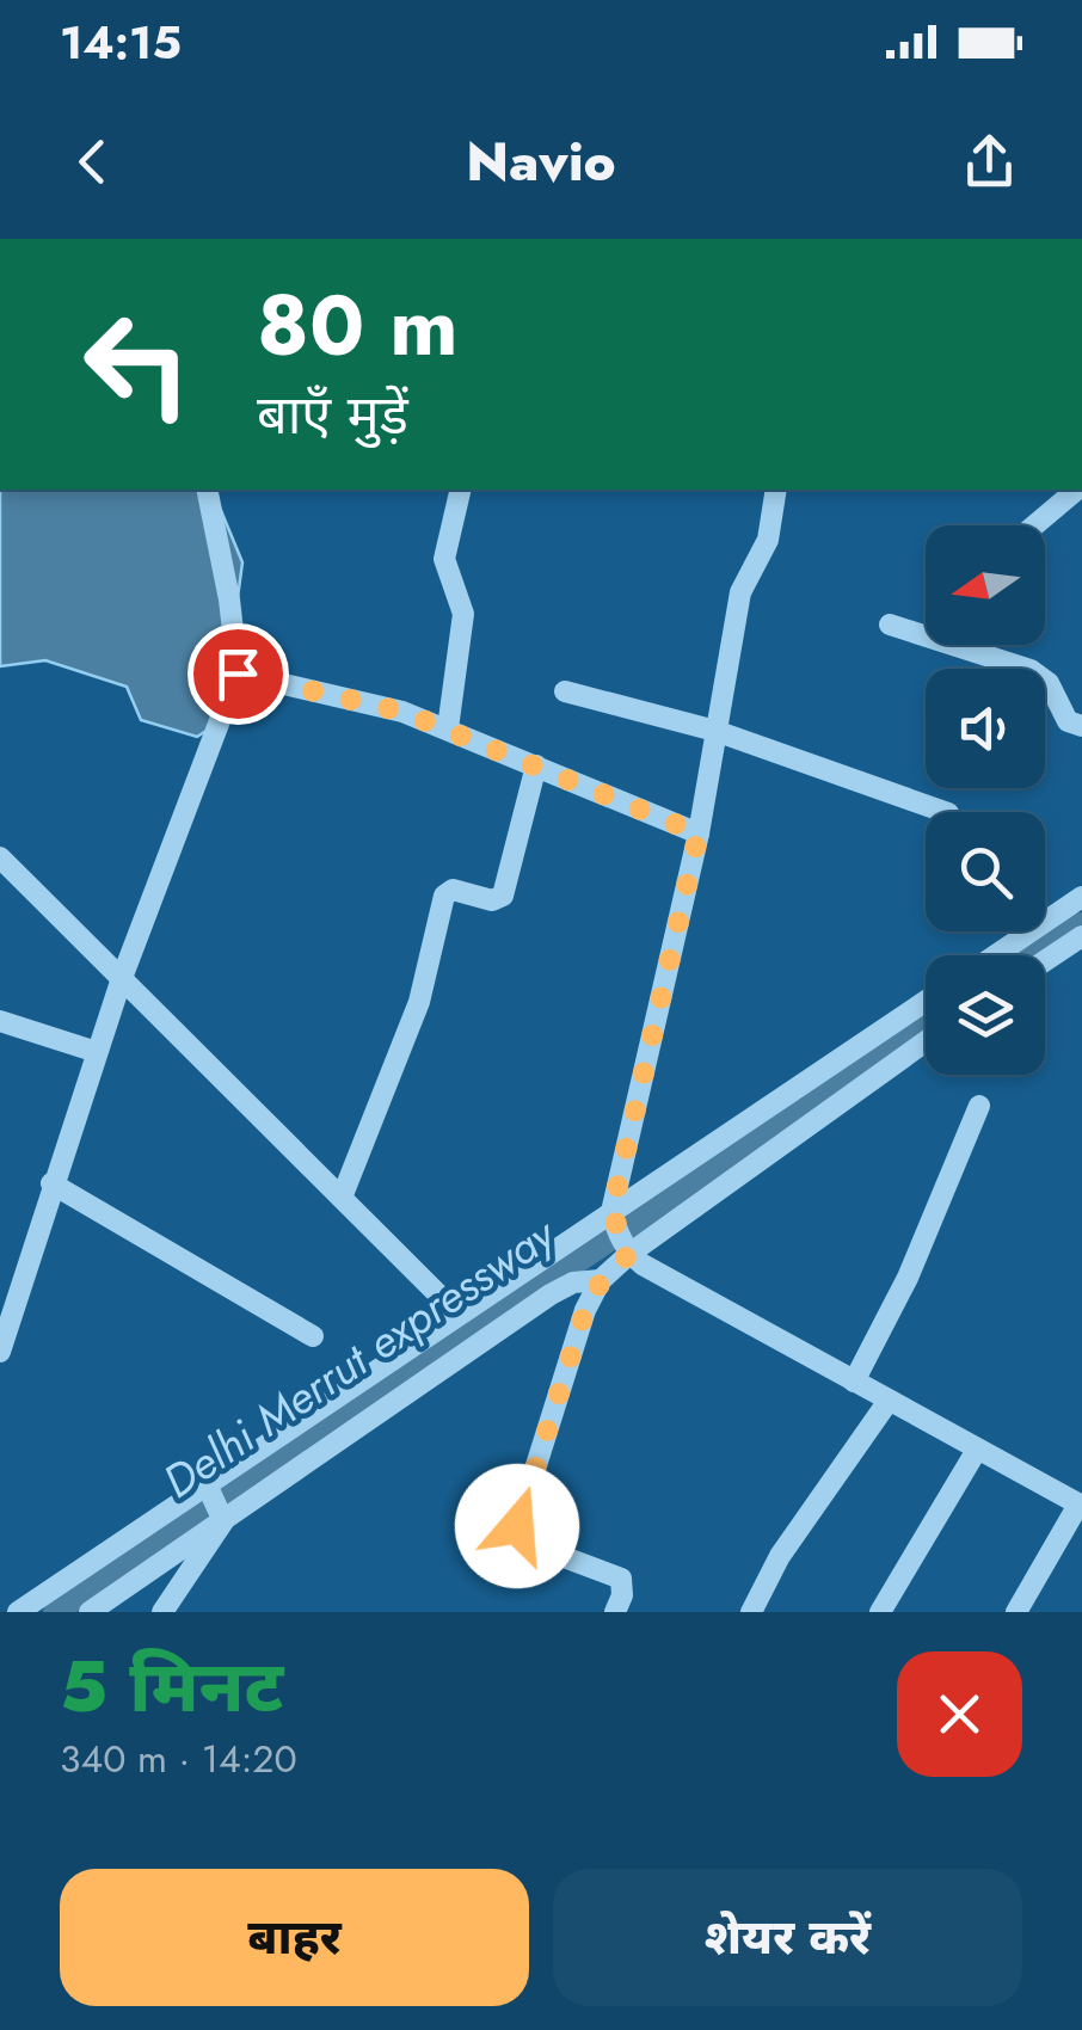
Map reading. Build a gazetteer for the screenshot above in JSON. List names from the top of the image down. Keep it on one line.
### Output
{"water":["Delhi Merrut expressway"],"north":"left","page":{"status":"14:15","header":"Navio","turn":["80 m","बाएँ मुड़ें"],"heading":["5 मिनट","340 m · 14:20"],"buttons":["बाहर","शेयर करें"]}}
